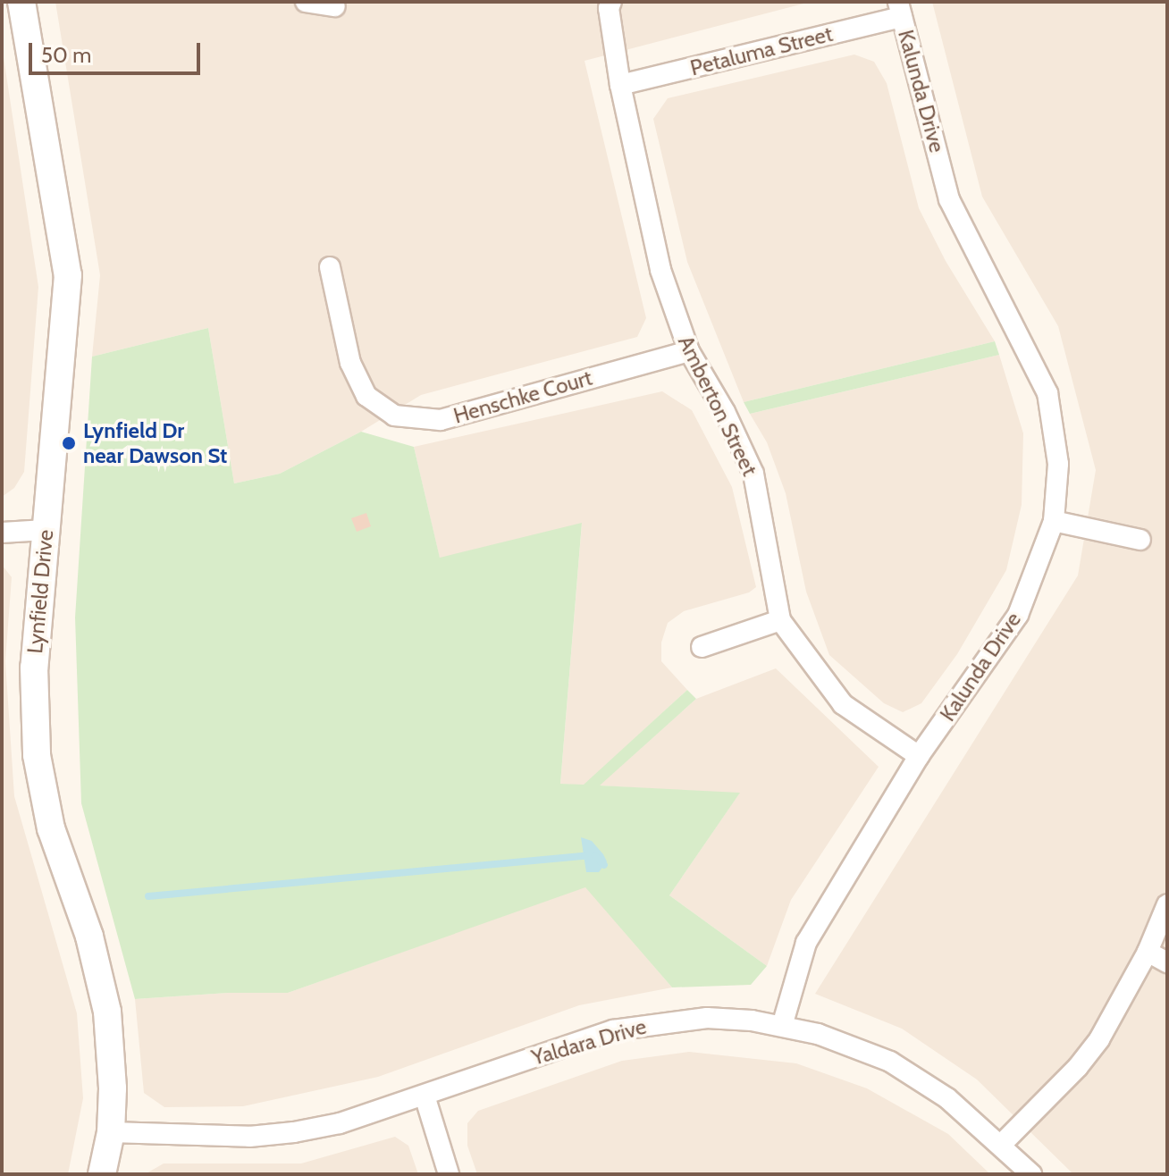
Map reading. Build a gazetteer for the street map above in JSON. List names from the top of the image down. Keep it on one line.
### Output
{"streets":{"street":["Petaluma Street","Kalunda Drive","Henschke Court","Amberton Street","Lynfield Drive","Yaldara Drive"]},"crossings":[["Petaluma Street","Kalunda Drive"],["Petaluma Street","Amberton Street"],["Kalunda Drive","Amberton Street"],["Kalunda Drive","Yaldara Drive"],["Henschke Court","Amberton Street"],["Lynfield Drive","Yaldara Drive"]],"places":["Lynfield Dr near Dawson St"],"scale_bar":"50 m"}
